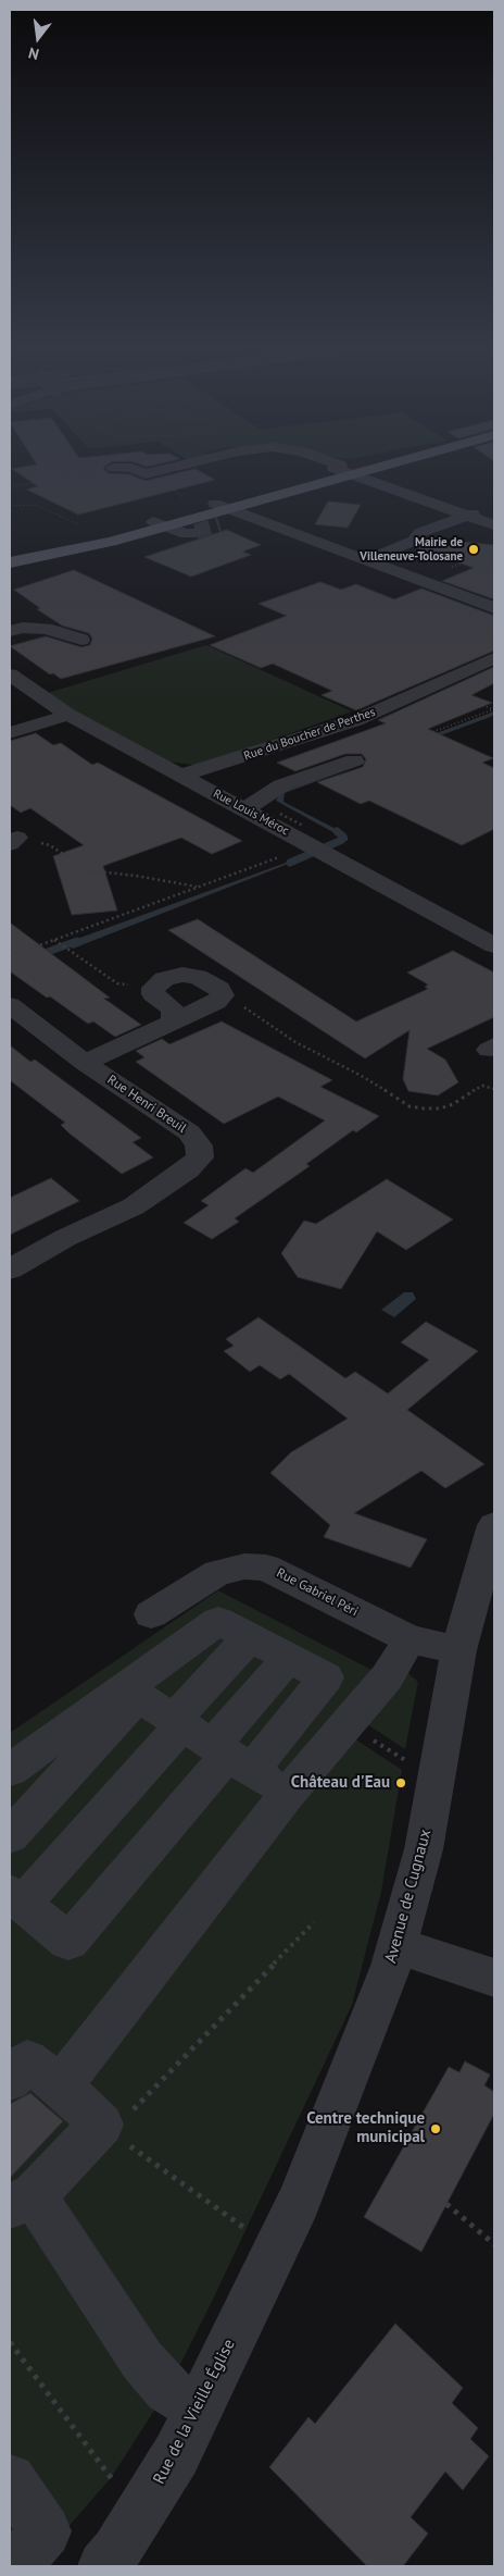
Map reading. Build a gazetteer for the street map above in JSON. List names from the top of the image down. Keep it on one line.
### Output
{"streets":{"street":["Rue du Boucher de Perthes","Rue Louis Méroc","Rue Henri Breuil","Rue Gabriel Péri","Avenue de Cugnaux","Rue de la Vieille Église"]},"crossings":[["Rue du Boucher de Perthes","Rue Louis Méroc"],["Rue Gabriel Péri","Avenue de Cugnaux"],["Avenue de Cugnaux","Rue de la Vieille Église"]],"places":["Mairie de Villeneuve-Tolosane","Château d'Eau","Centre technique municipal"],"north":"bottom"}
